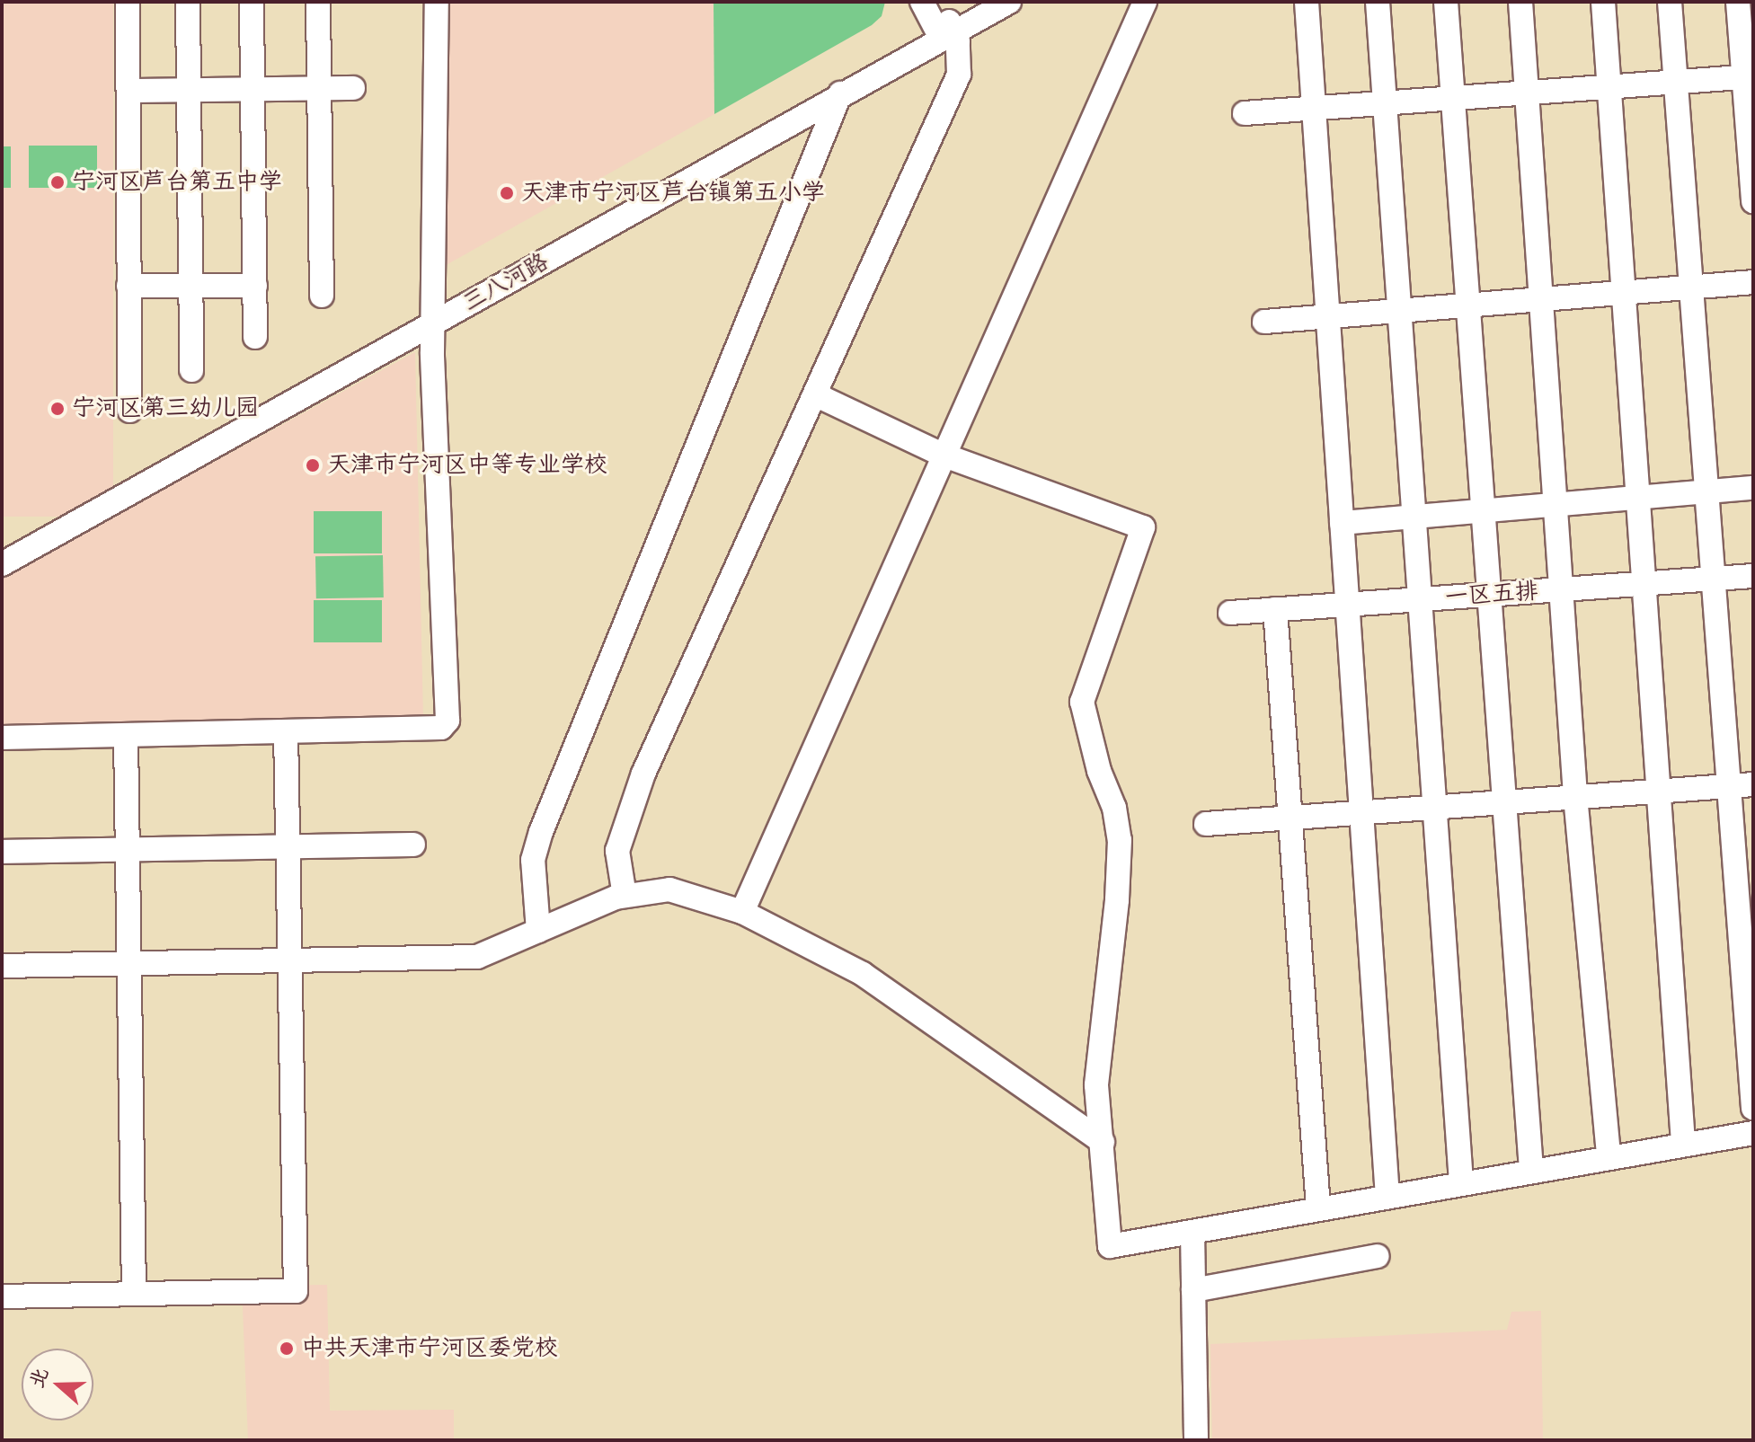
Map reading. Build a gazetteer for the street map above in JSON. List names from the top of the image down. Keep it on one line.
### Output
{"streets":{"street":["三八河路","一区五排"]},"places":["宁河区芦台第五中学","天津市宁河区芦台镇第五小学","宁河区第三幼儿园","天津市宁河区中等专业学校","中共天津市宁河区委党校"],"north":"left"}
